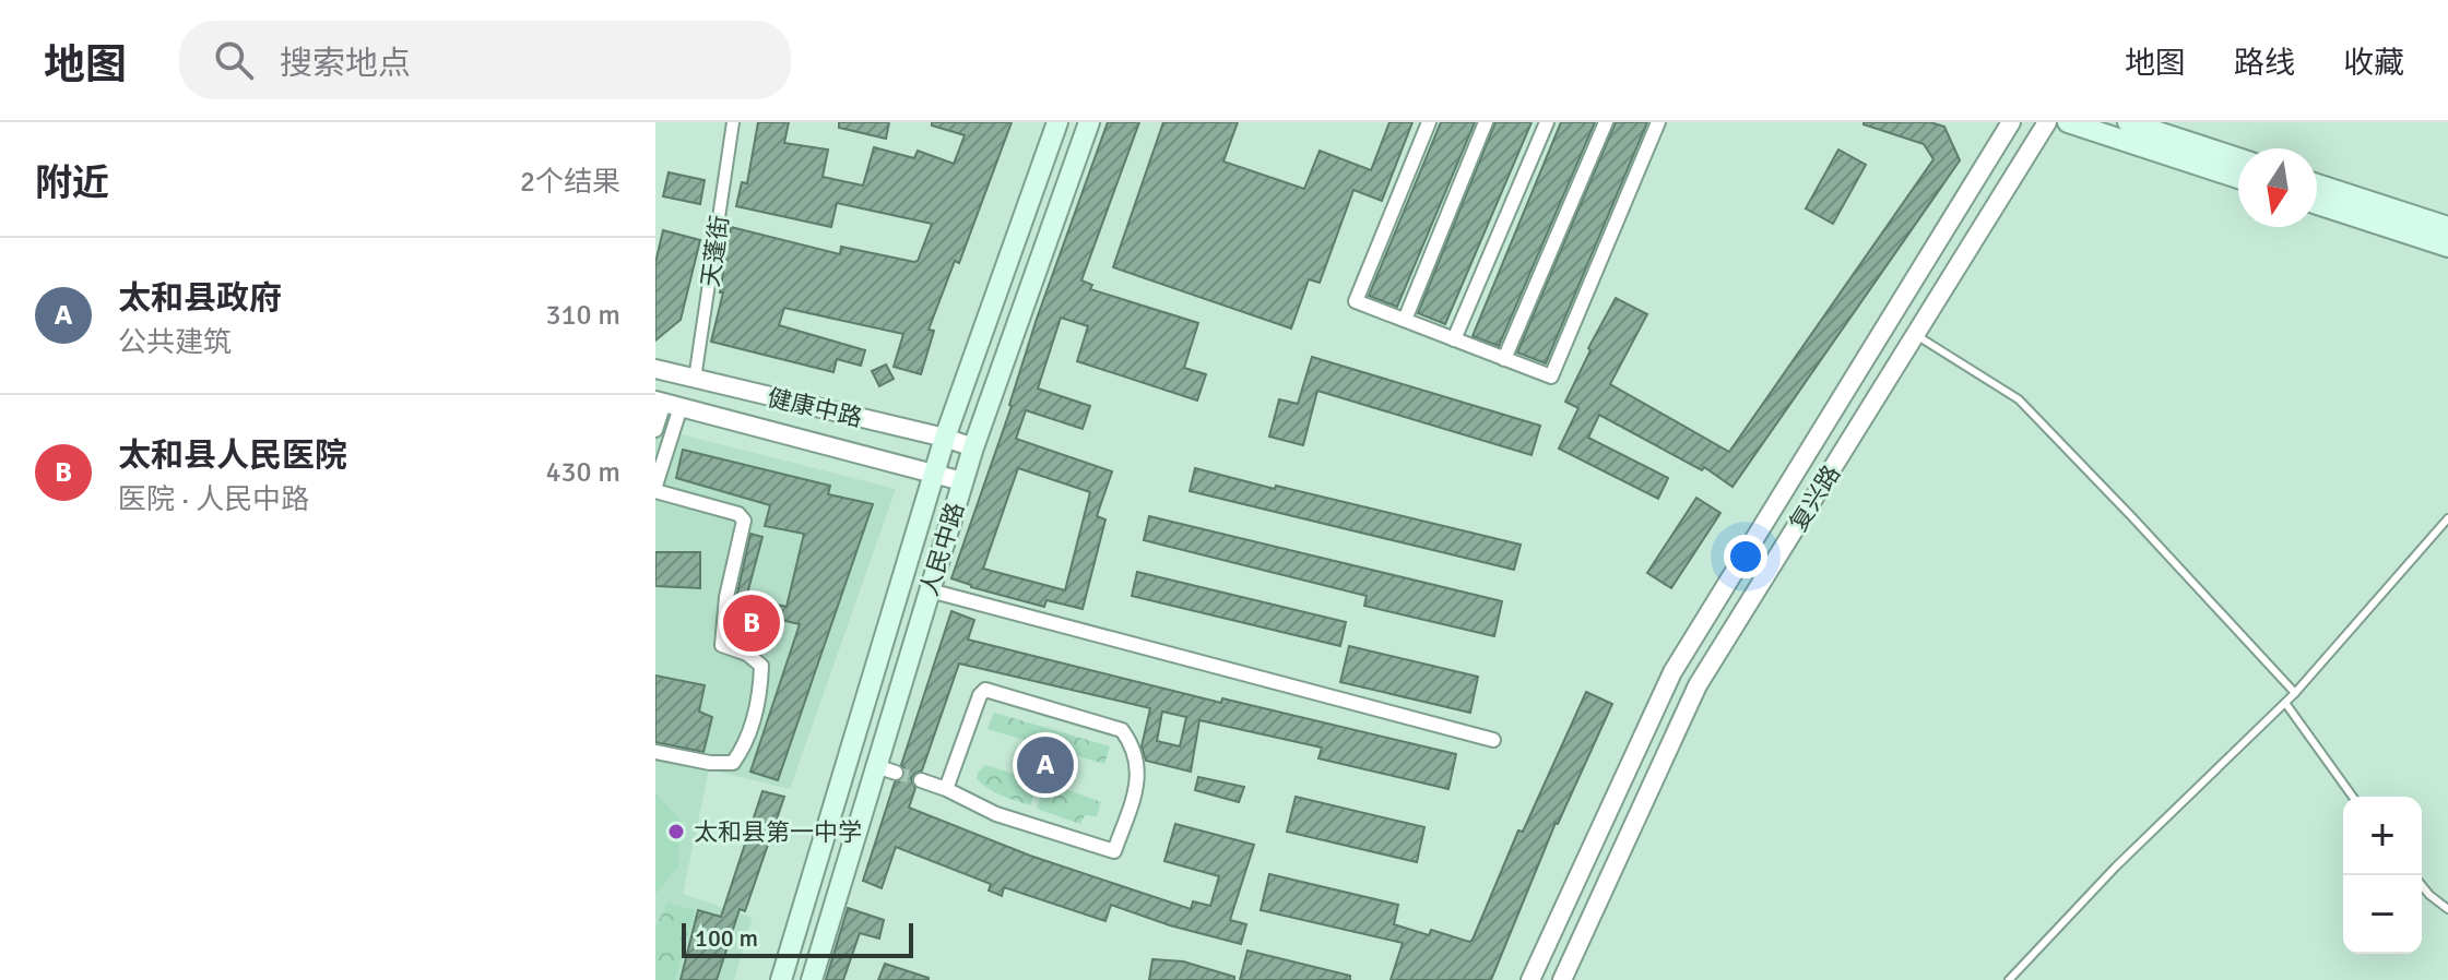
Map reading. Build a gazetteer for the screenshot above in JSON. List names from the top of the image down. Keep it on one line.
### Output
{"streets":{"main road":["人民中路"],"street":["天蓬街","健康中路","复兴路"]},"crossings":[["天蓬街","健康中路"],["健康中路","人民中路"]],"places":["太和县第一中学"],"scale_bar":"100 m","north":"bottom","page":{"header":"地图","search":"搜索地点","nav":["地图","路线","收藏"],"heading":["附近","2个结果"],"list":[{"mark":"A","name":"太和县政府","note":"公共建筑","value":"310 m"},{"mark":"B","name":"太和县人民医院","note":"医院 · 人民中路","value":"430 m"}],"pins":["B","A"],"map_buttons":["+","−"],"scale":"100 m"}}
